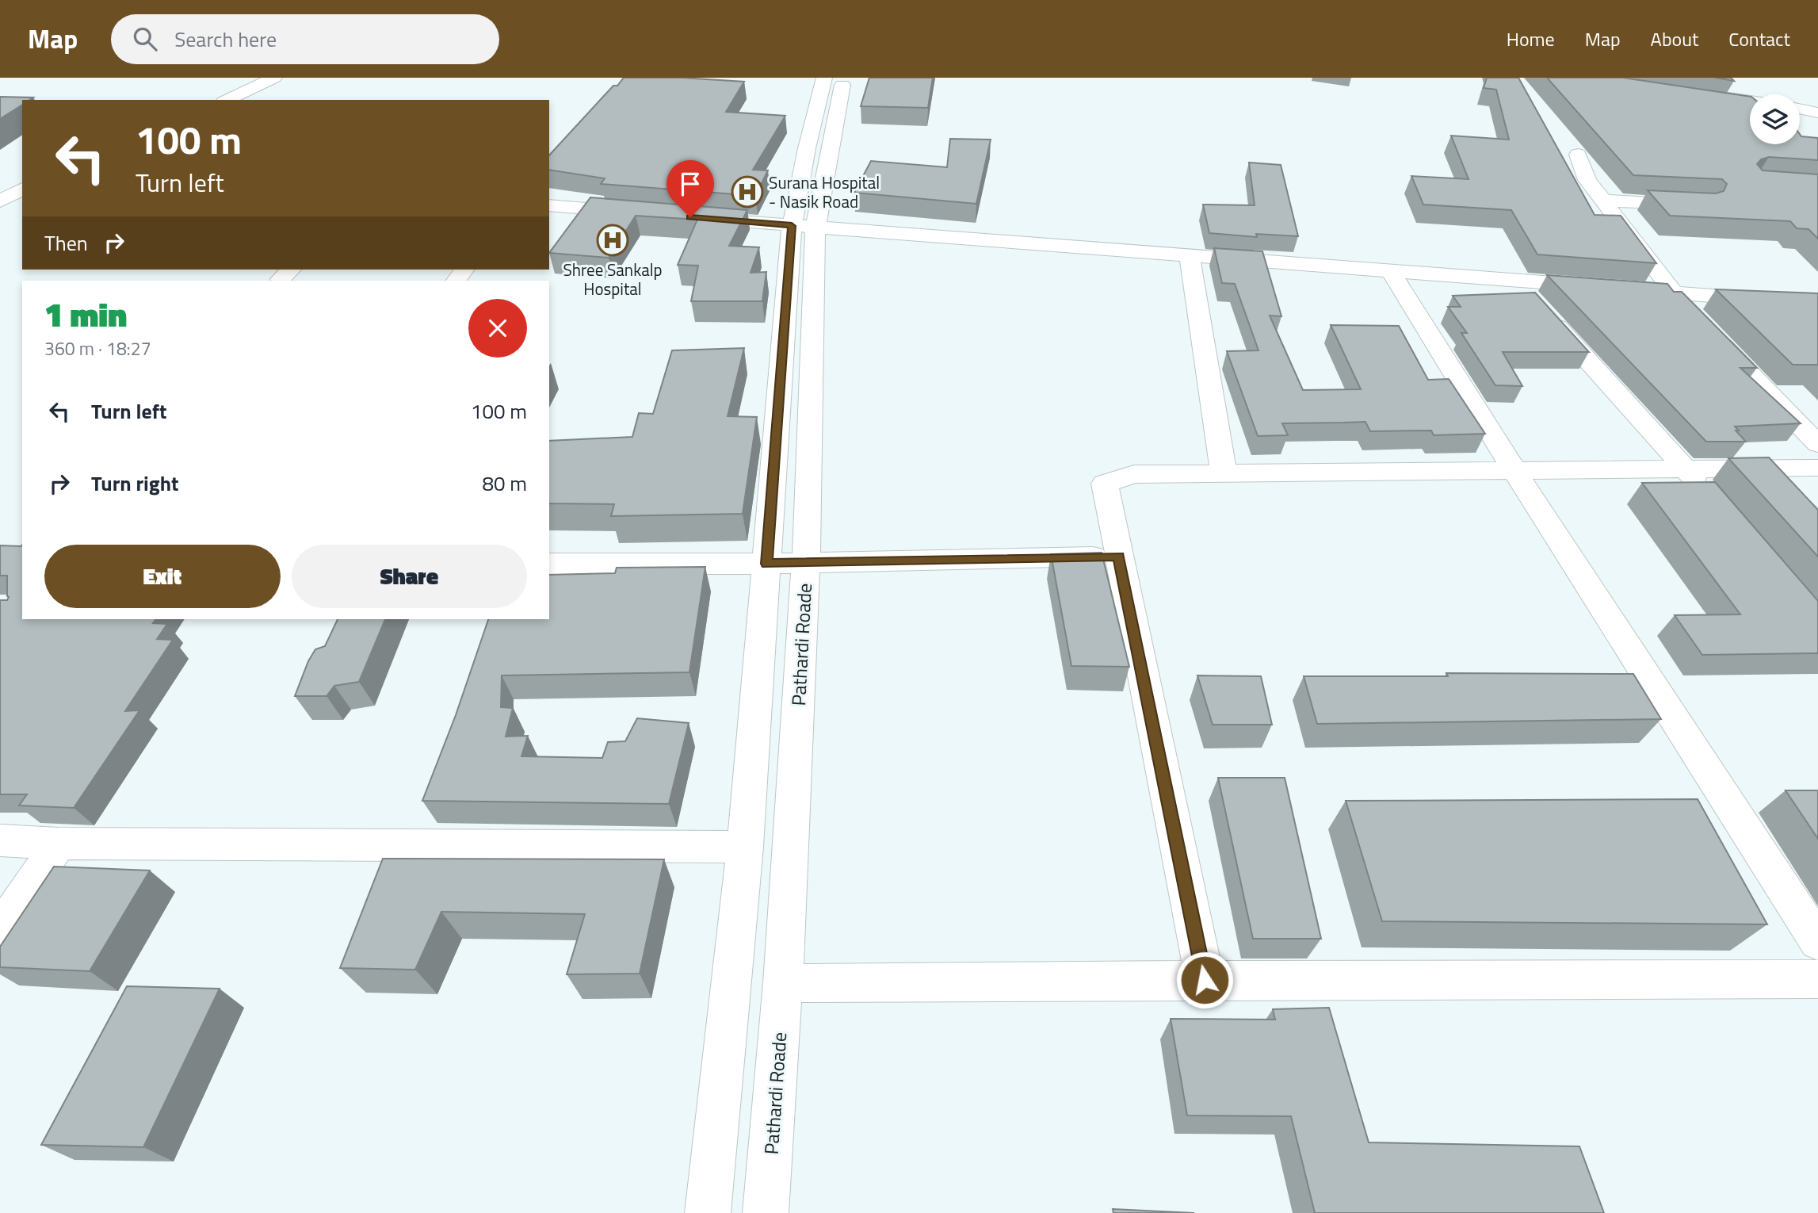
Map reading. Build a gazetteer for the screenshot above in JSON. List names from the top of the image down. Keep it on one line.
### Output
{"streets":{"street":["Pathardi Roade"]},"places":{"hospital":["Surana Hospital - Nasik Road","Shree Sankalp Hospital"]},"page":{"header":"Map","search":"Search here","nav":["Home","Map","About","Contact"],"turn":["100 m","Turn left"],"then":"Then","heading":["1 min","360 m · 18:27"],"list":[{"name":"Turn left","value":"100 m"},{"name":"Turn right","value":"80 m"}],"buttons":["Exit","Share"]}}
